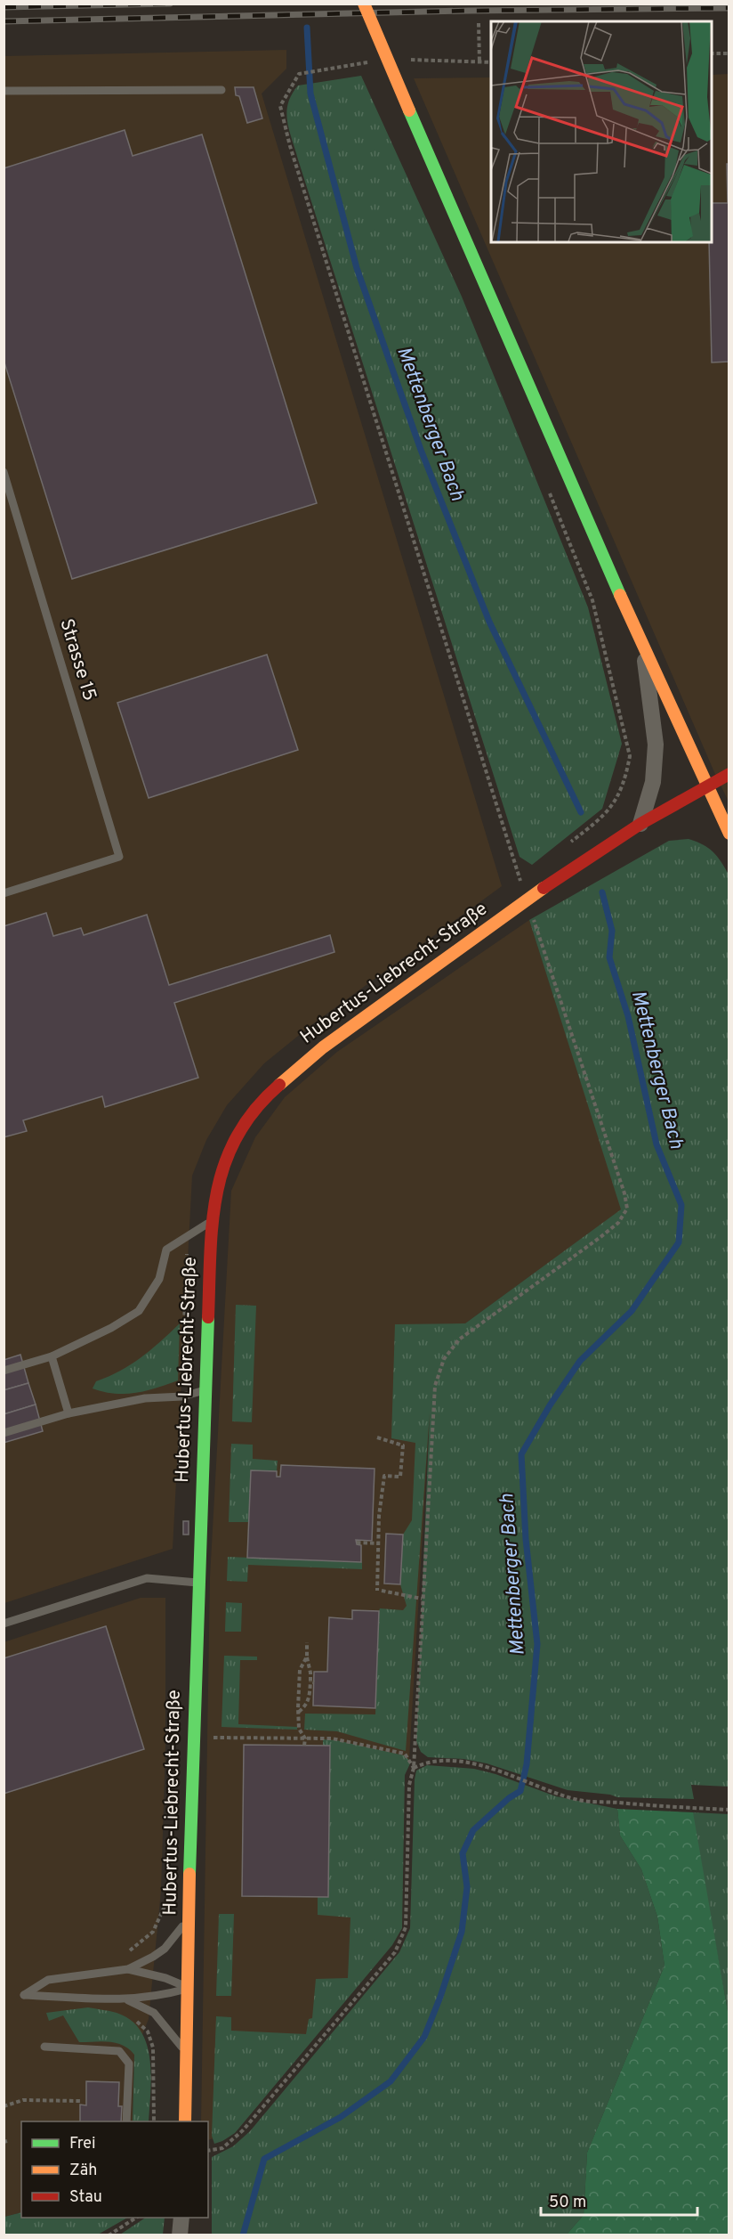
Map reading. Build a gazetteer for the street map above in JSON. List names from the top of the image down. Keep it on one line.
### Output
{"streets":{"street":["Hubertus-Liebrecht-Straße"],"lane":["Strasse 15"]},"water":["Mettenberger Bach"],"legend":["Frei","Zäh","Stau"],"scale_bar":"50 m"}
